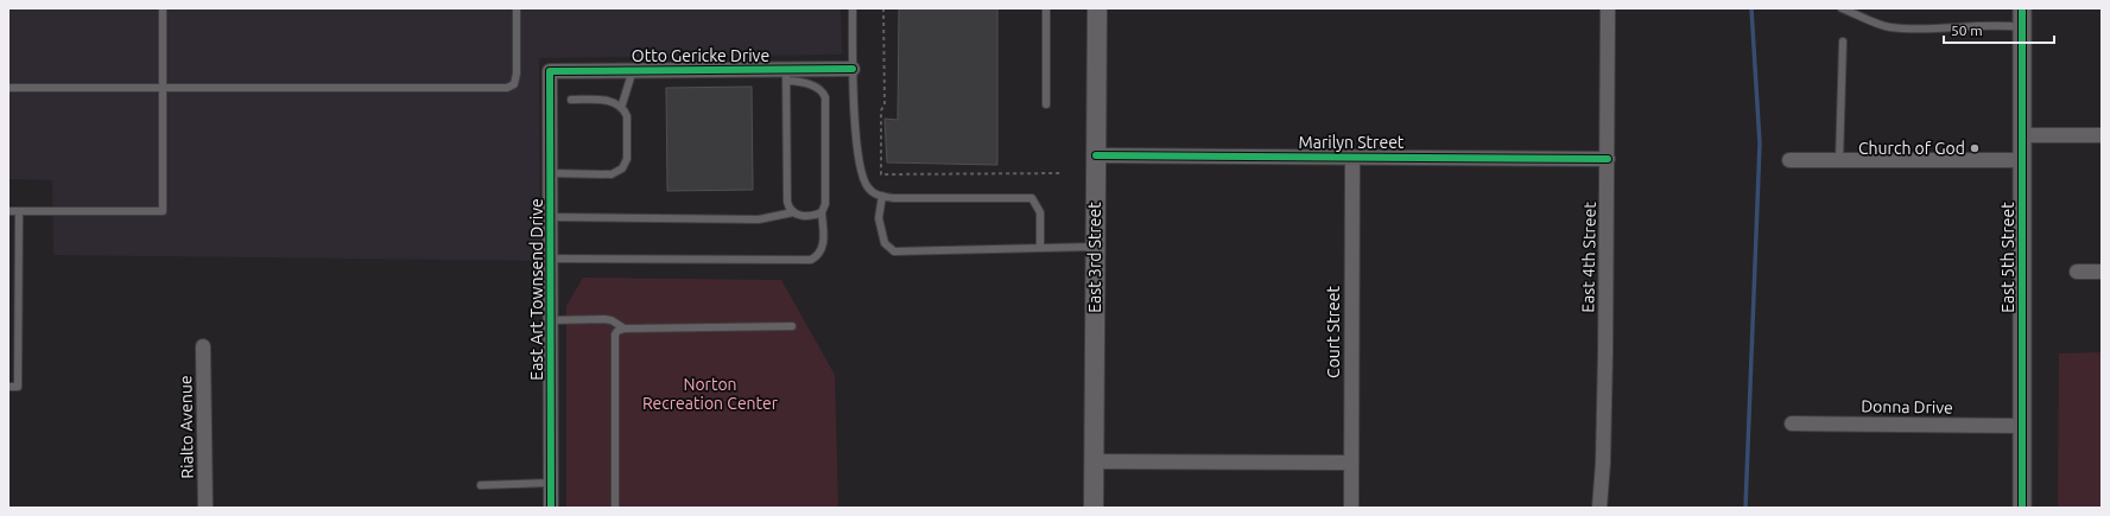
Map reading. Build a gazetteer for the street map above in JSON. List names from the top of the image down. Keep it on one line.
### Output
{"streets":{"main road":["East 3rd Street"],"street":["Otto Gericke Drive","Marilyn Street","East 4th Street","East 5th Street","East Art Townsend Drive","Court Street","Donna Drive","Rialto Avenue"]},"crossings":[["Otto Gericke Drive","East Art Townsend Drive"],["Marilyn Street","East 3rd Street"],["Marilyn Street","East 4th Street"],["Marilyn Street","Court Street"],["East 5th Street","Donna Drive"]],"parks":["Norton Recreation Center"],"places":["Church of God"],"scale_bar":"50 m"}
